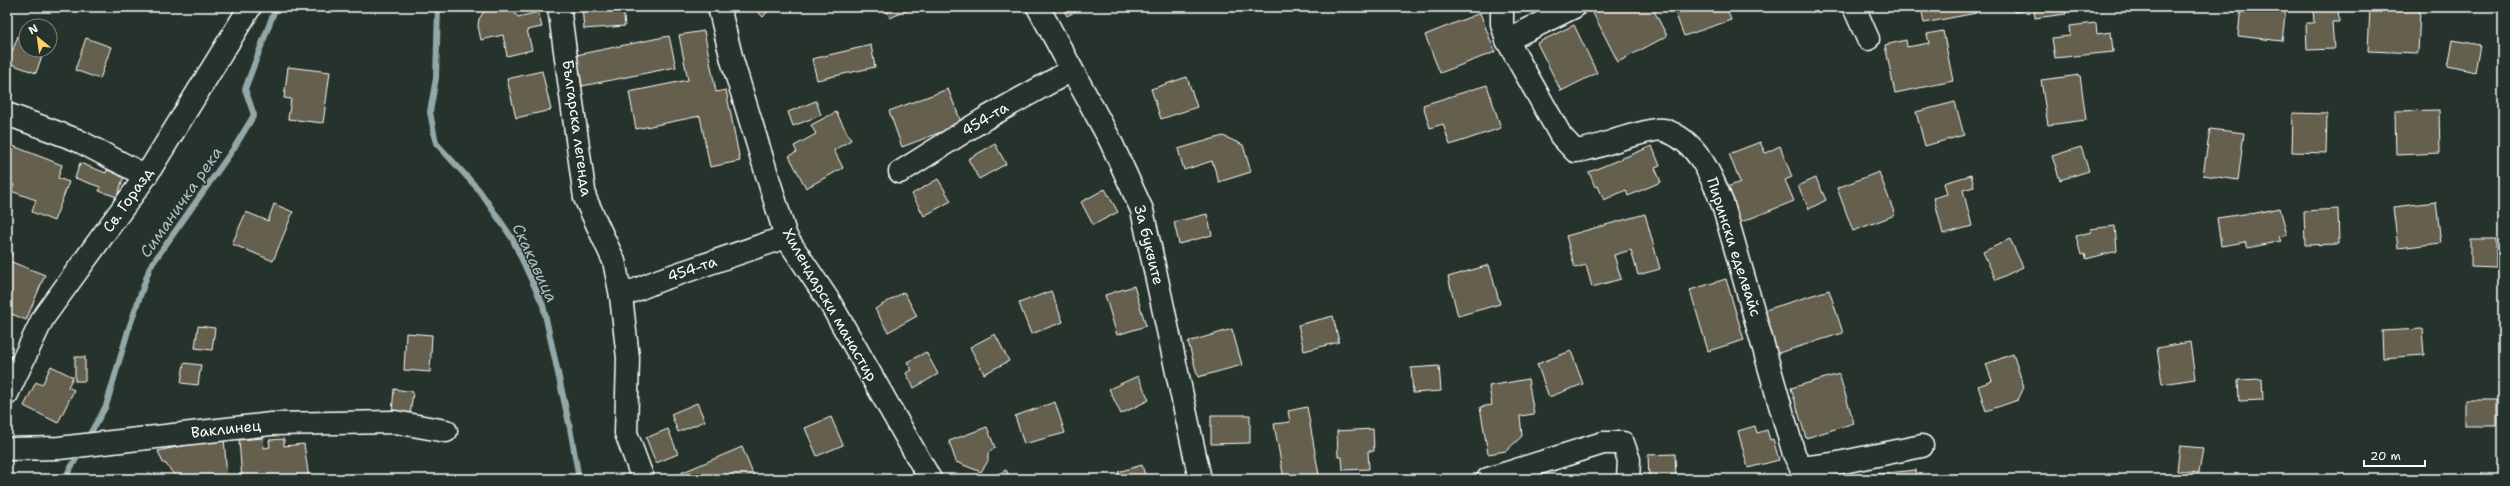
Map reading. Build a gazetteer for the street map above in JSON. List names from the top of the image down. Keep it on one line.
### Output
{"streets":{"street":["454-та","Българска легенда","Св. Горазд","За буквите","Пирински еделвайс","Хилендарски манастир","Ваклинец"]},"crossings":[["454-та","Българска легенда"],["454-та","За буквите"],["454-та","Хилендарски манастир"]],"water":["Симаничка река","Скакавица"],"scale_bar":"20 m","north":"top left"}
